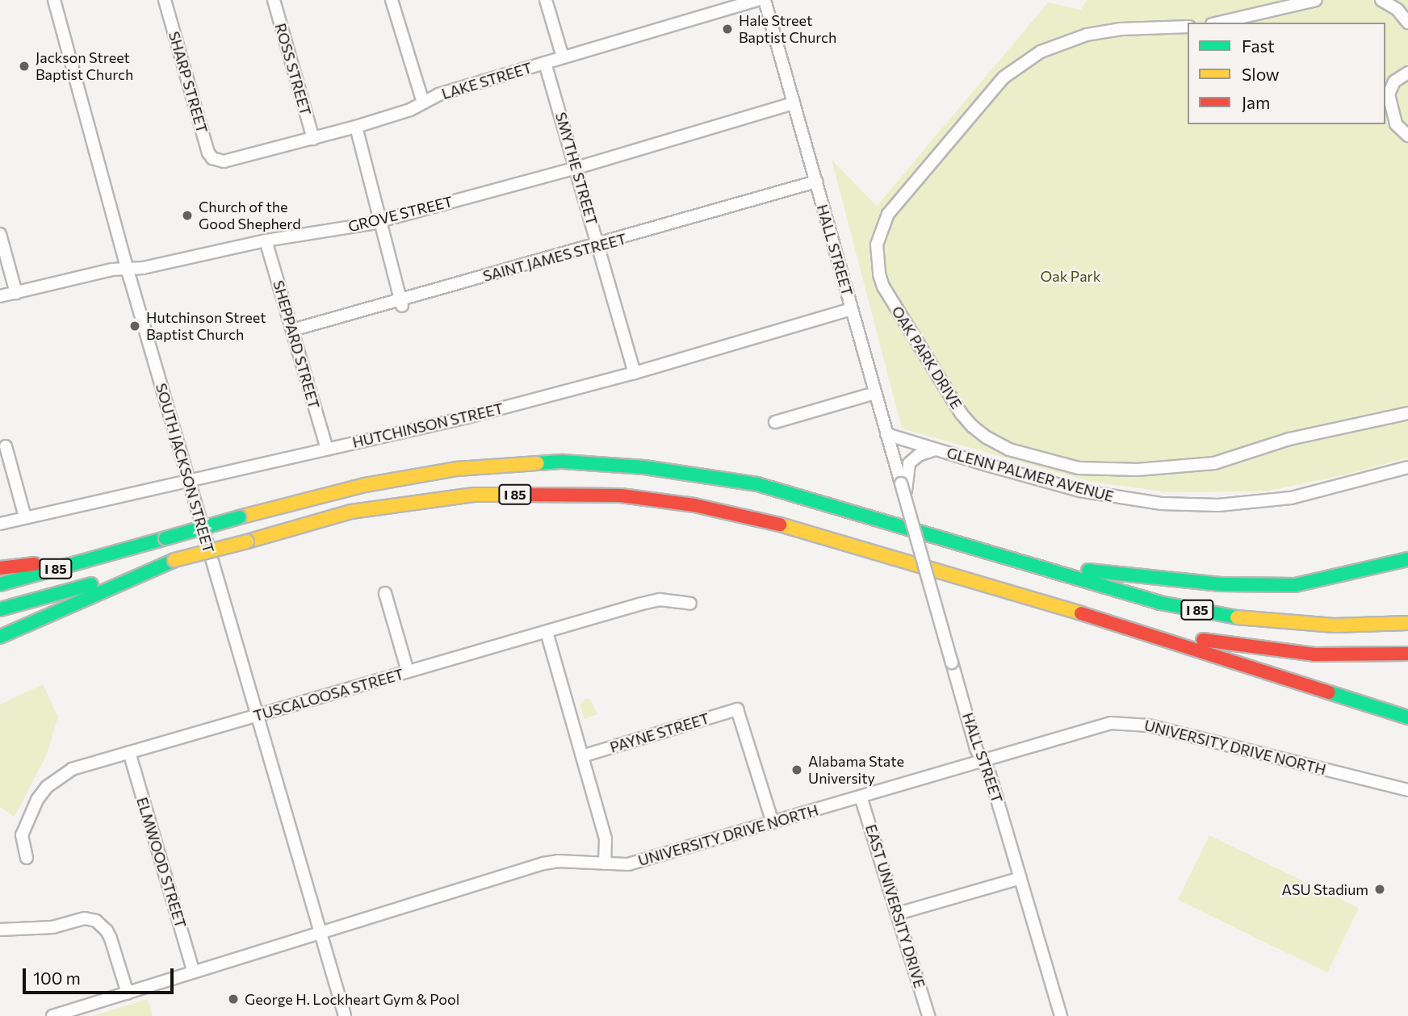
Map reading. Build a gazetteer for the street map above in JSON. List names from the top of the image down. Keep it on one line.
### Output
{"streets":{"highway":["I 85"],"street":["ROSS STREET","LAKE STREET","SHARP STREET","SMYTHE STREET","GROVE STREET","HALL STREET","SAINT JAMES STREET","SHEPPARD STREET","OAK PARK DRIVE","HUTCHINSON STREET","SOUTH JACKSON STREET","GLENN PALMER AVENUE","TUSCALOOSA STREET","PAYNE STREET","UNIVERSITY DRIVE NORTH","ELMWOOD STREET","EAST UNIVERSITY DRIVE"]},"crossings":[["ROSS STREET","LAKE STREET"],["LAKE STREET","SHARP STREET"],["LAKE STREET","SMYTHE STREET"],["SMYTHE STREET","GROVE STREET"],["SMYTHE STREET","SAINT JAMES STREET"],["SMYTHE STREET","HUTCHINSON STREET"],["GROVE STREET","HALL STREET"],["GROVE STREET","SHEPPARD STREET"],["GROVE STREET","SOUTH JACKSON STREET"],["HALL STREET","SAINT JAMES STREET"],["HALL STREET","HUTCHINSON STREET"],["HALL STREET","GLENN PALMER AVENUE"],["HALL STREET","UNIVERSITY DRIVE NORTH"],["SAINT JAMES STREET","SHEPPARD STREET"],["SHEPPARD STREET","HUTCHINSON STREET"],["HUTCHINSON STREET","SOUTH JACKSON STREET"],["SOUTH JACKSON STREET","TUSCALOOSA STREET"],["SOUTH JACKSON STREET","UNIVERSITY DRIVE NORTH"],["TUSCALOOSA STREET","ELMWOOD STREET"],["PAYNE STREET","UNIVERSITY DRIVE NORTH"],["UNIVERSITY DRIVE NORTH","ELMWOOD STREET"],["UNIVERSITY DRIVE NORTH","EAST UNIVERSITY DRIVE"]],"parks":["Oak Park"],"places":["Hale Street Baptist Church","Jackson Street Baptist Church","Church of the Good Shepherd","Hutchinson Street Baptist Church","Alabama State University","ASU Stadium","George H. Lockheart Gym & Pool"],"legend":["Fast","Slow","Jam"],"scale_bar":"100 m"}
